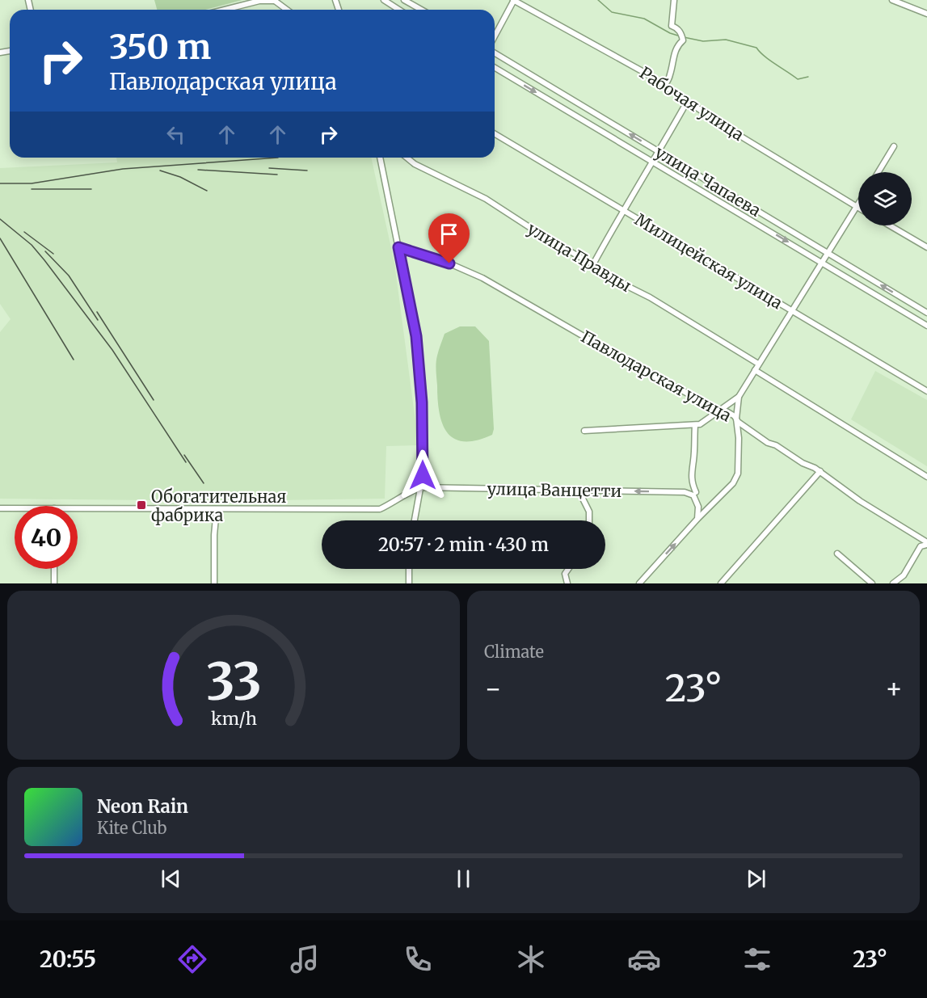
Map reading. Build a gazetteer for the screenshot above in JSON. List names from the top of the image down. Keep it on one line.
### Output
{"streets":{"street":["Рабочая улица","улица Чапаева","улица Правды","Милицейская улица","Павлодарская улица","улица Ванцетти"]},"one_way":["улица Ванцетти"],"places":{"transit":["Обогатительная фабрика"]},"page":{"turn":["350 m","Павлодарская улица"],"limit":"40","trip":"20:57 · 2 min · 430 m","tile":"Climate","heat":["−","23°","+"],"song":["Neon Rain","Kite Club"],"tabs":["20:55","23°"],"gauge":["33","km/h"]}}
